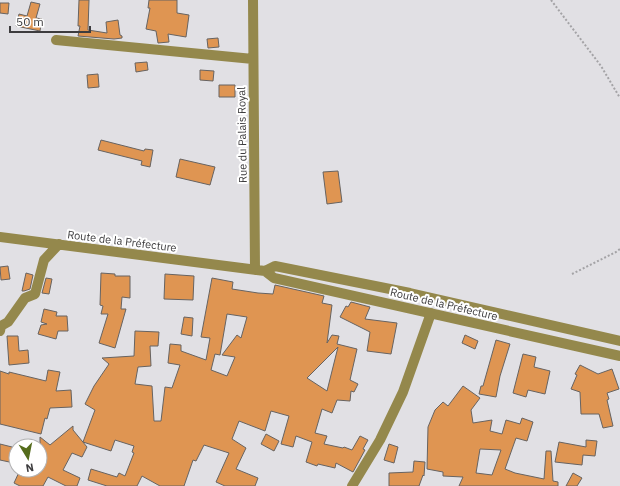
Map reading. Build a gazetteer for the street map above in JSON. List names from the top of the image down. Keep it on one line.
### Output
{"streets":{"street":["Rue du Palais Royal","Route de la Préfecture"]},"crossings":[["Rue du Palais Royal","Route de la Préfecture"]],"scale_bar":"50 m","north":"bottom"}
